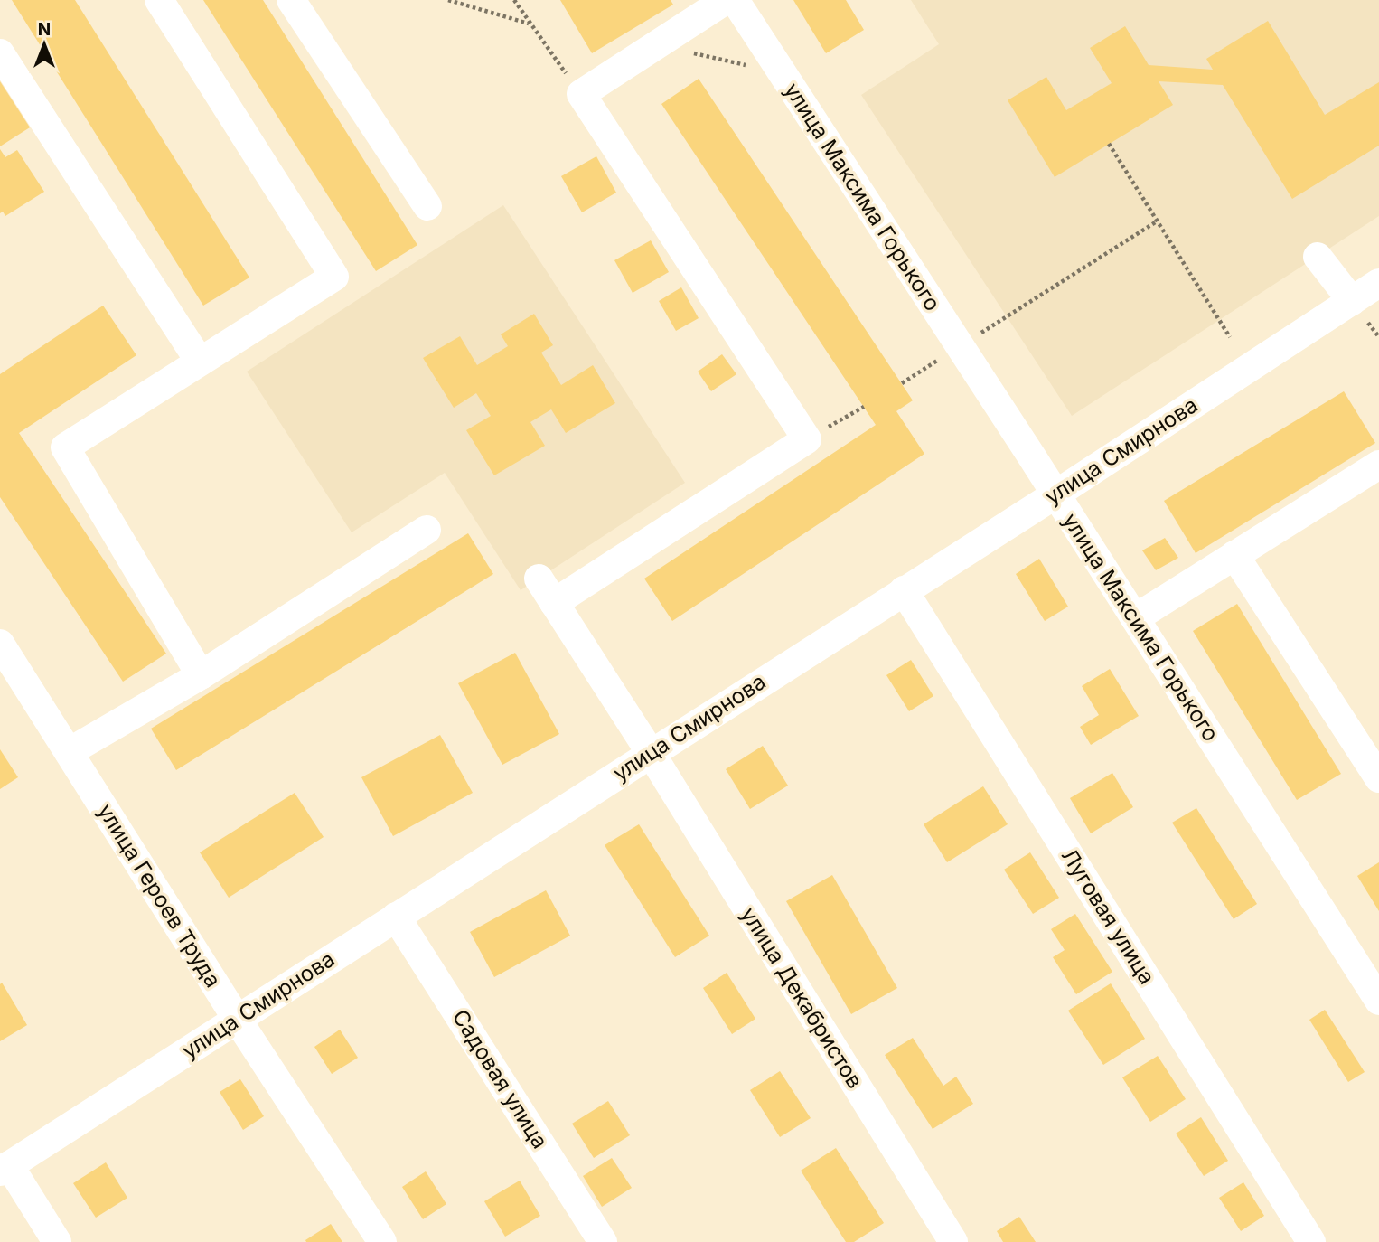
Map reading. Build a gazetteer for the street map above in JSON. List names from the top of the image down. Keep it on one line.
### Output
{"streets":{"street":["улица Максима Горького","улица Смирнова","улица Героев Труда","Луговая улица","улица Декабристов","Садовая улица"]},"crossings":[["улица Максима Горького","улица Смирнова"],["улица Смирнова","улица Героев Труда"],["улица Смирнова","Луговая улица"],["улица Смирнова","улица Декабристов"],["улица Смирнова","Садовая улица"]],"north":"top"}
